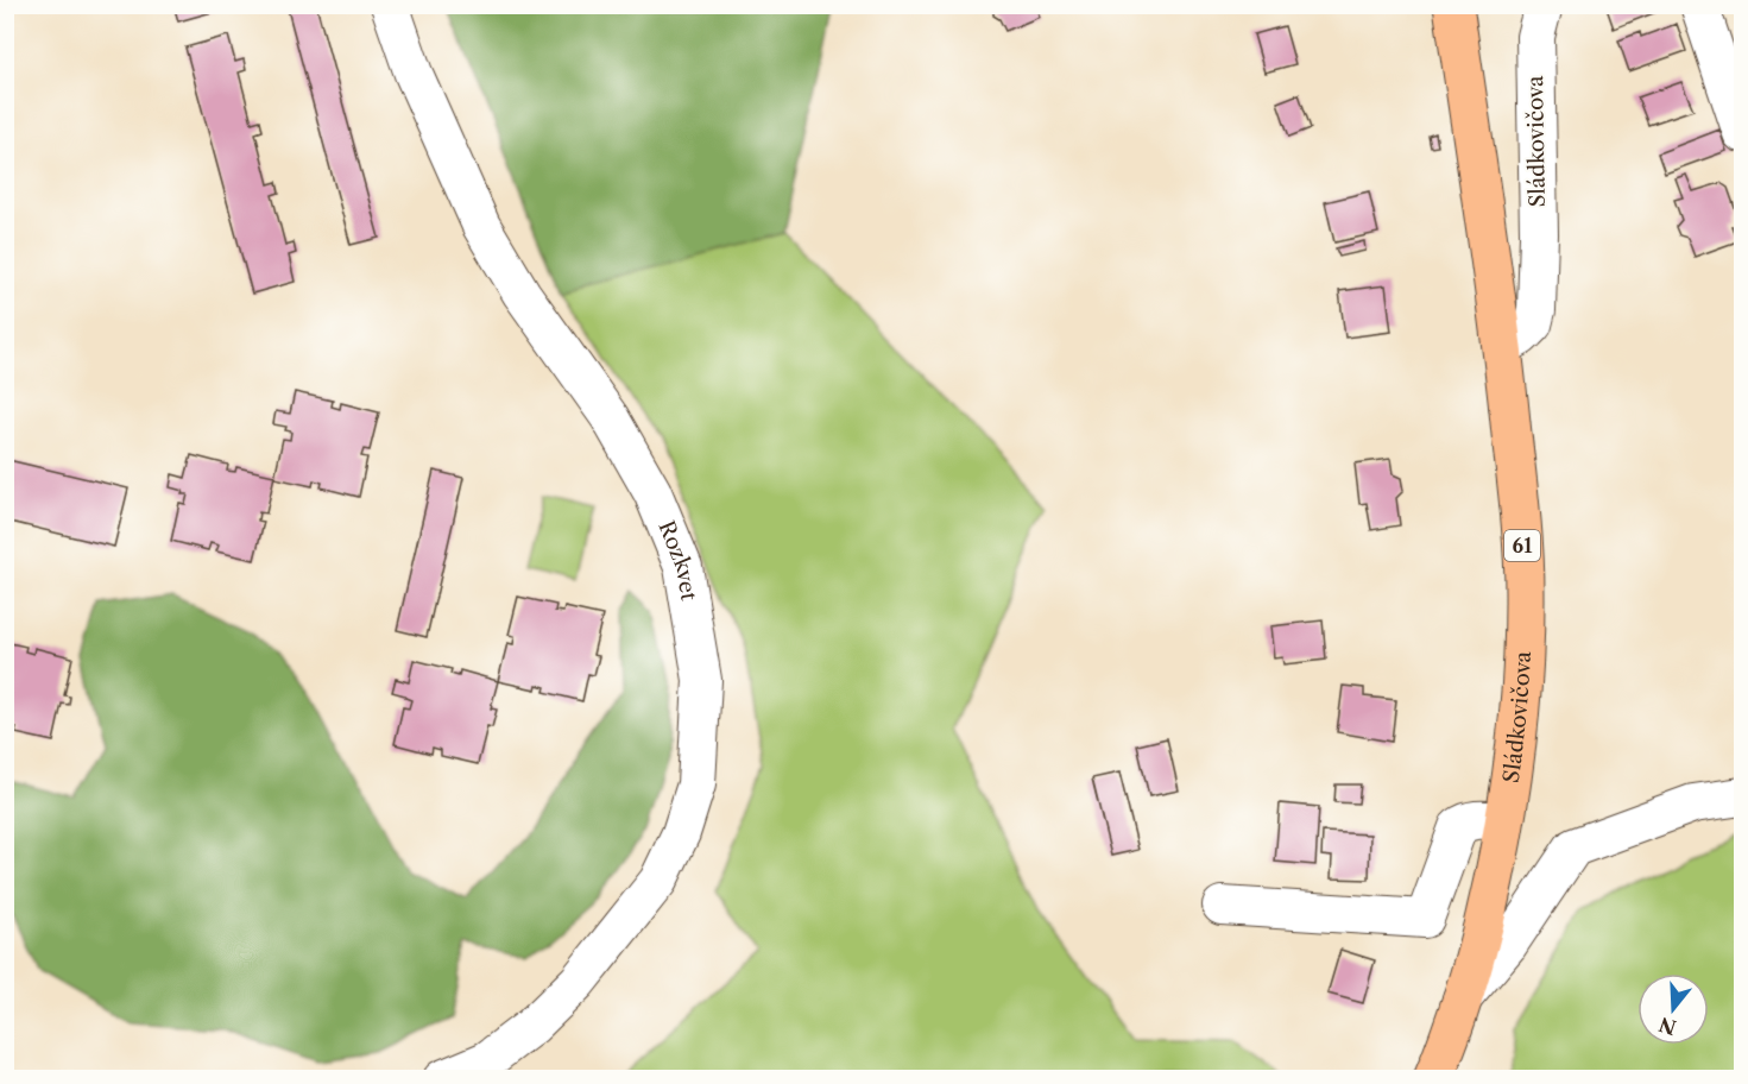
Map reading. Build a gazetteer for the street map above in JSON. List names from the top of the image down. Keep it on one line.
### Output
{"streets":{"main road":["Sládkovičova","61"],"street":["Rozkvet"]},"north":"bottom"}
